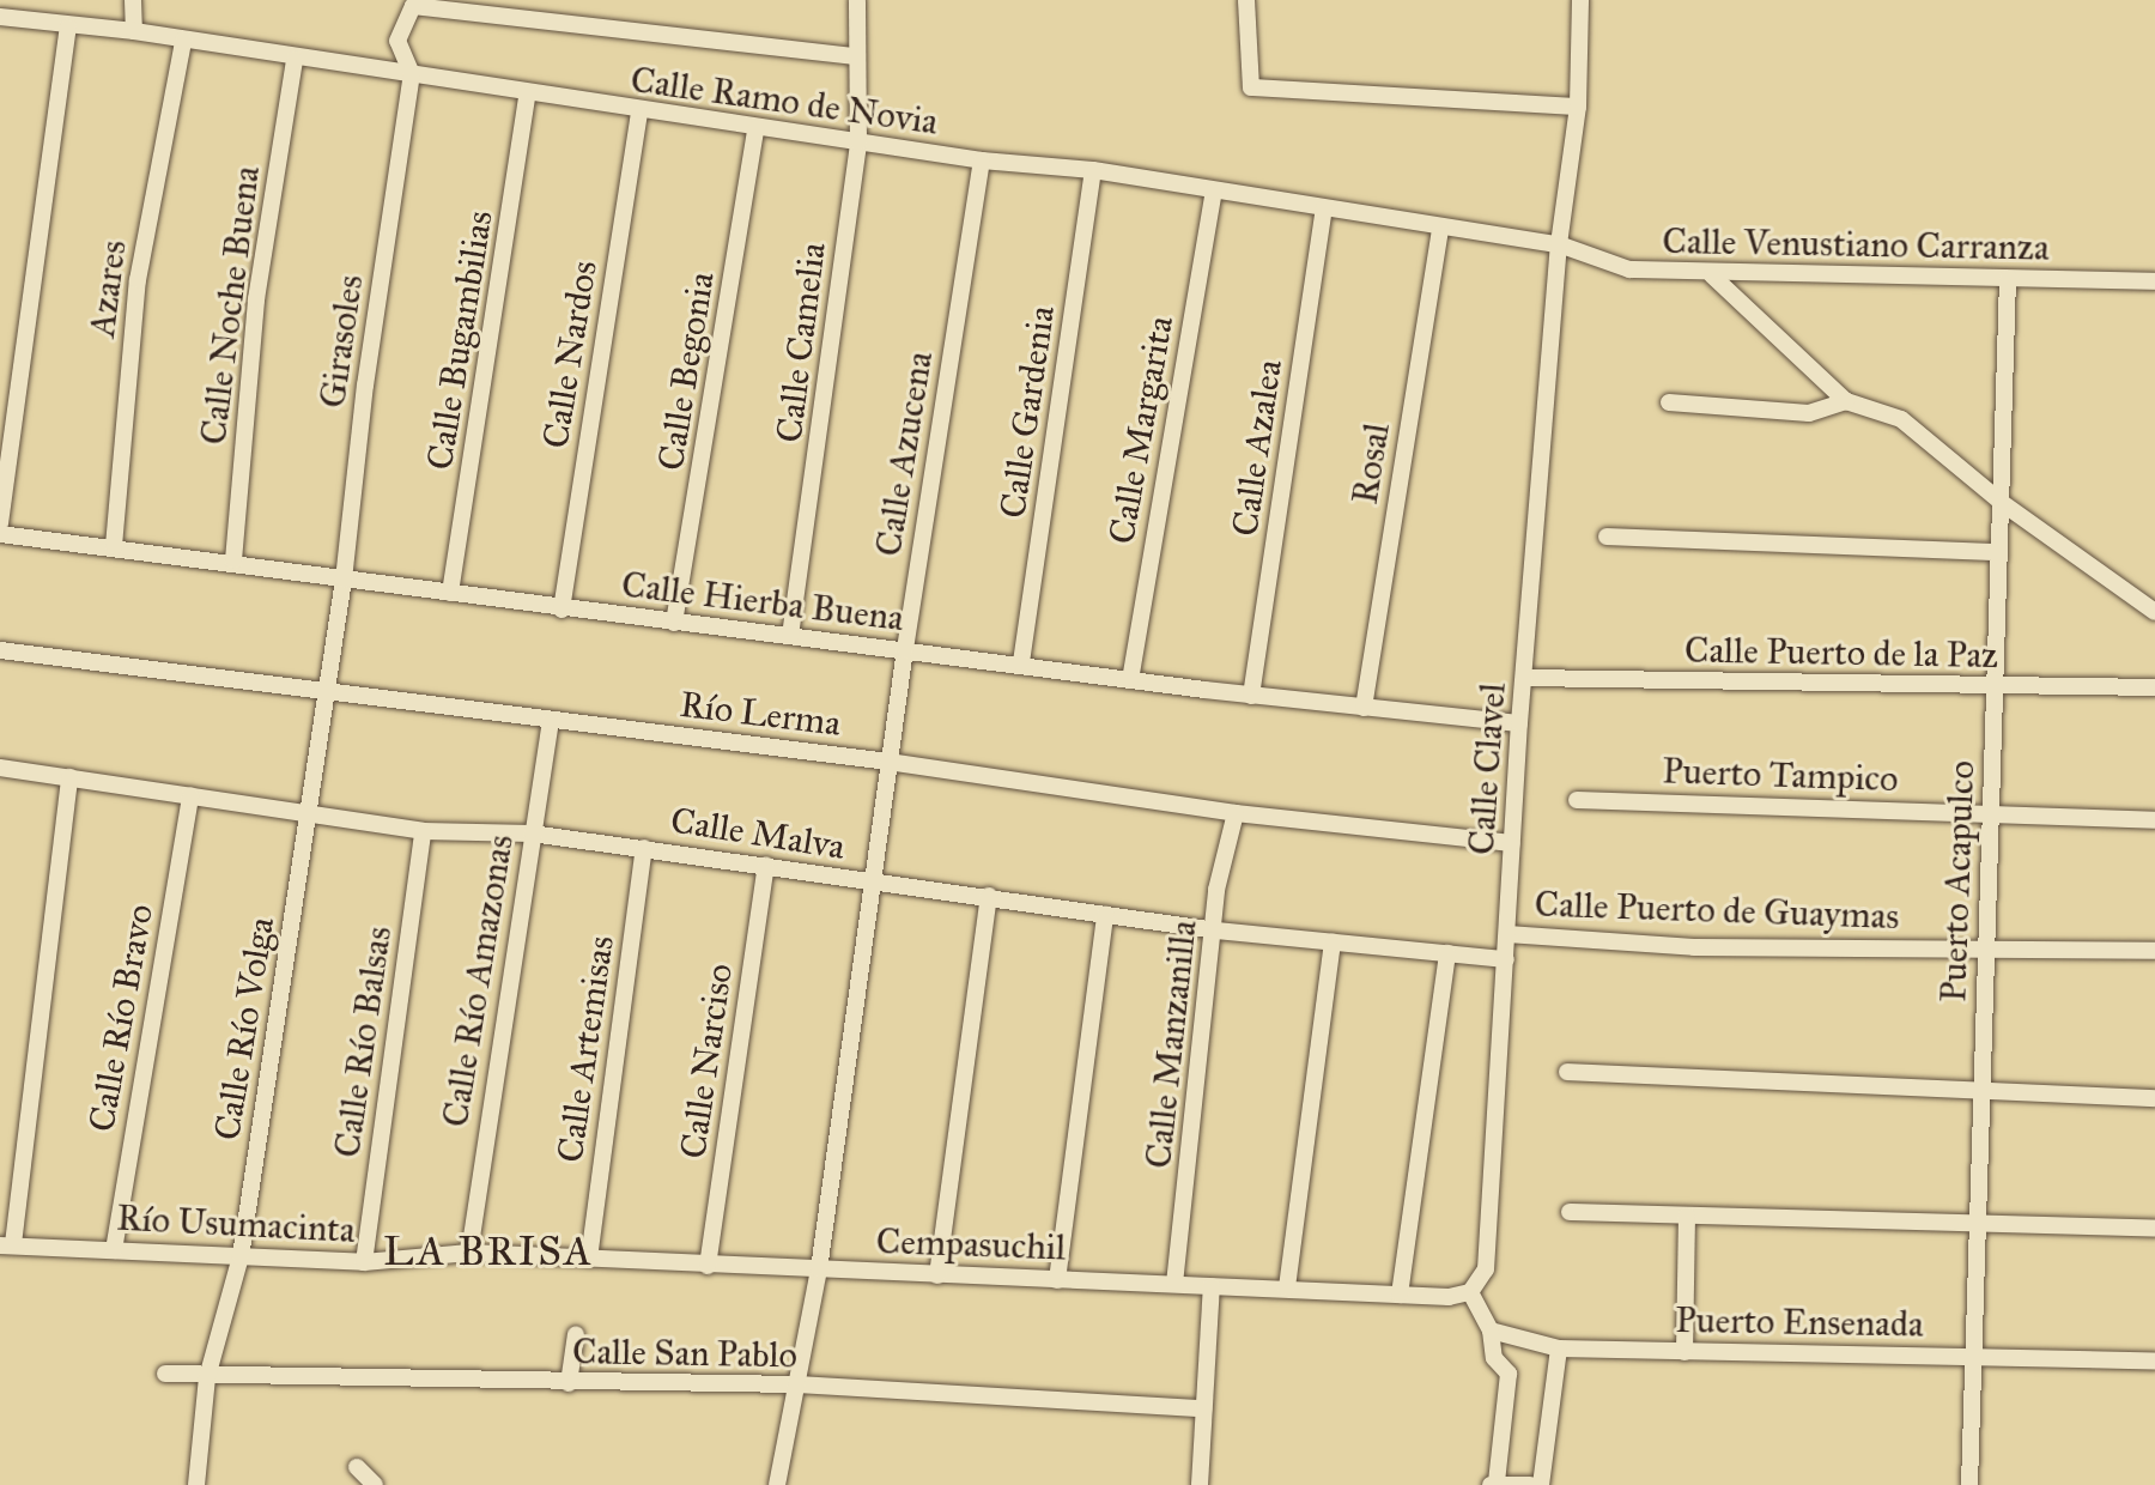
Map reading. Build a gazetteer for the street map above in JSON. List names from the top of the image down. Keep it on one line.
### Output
{"streets":{"street":["Calle Ramo de Novia","Calle Venustiano Carranza","Azares","Calle Noche Buena","Calle Bugambilias","Girasoles","Calle Camelia","Calle Nardos","Calle Begonia","Calle Gardenia","Calle Margarita","Calle Azalea","Calle Azucena","Rosal","Calle Hierba Buena","Calle Puerto de la Paz","Río Lerma","Calle Clavel","Puerto Tampico","Calle Malva","Puerto Acapulco","Calle Puerto de Guaymas","Calle Río Amazonas","Calle Río Bravo","Calle Río Volga","Calle Río Balsas","Calle Manzanilla","Calle Artemisas","Calle Narciso","Río Usumacinta","Cempasuchil","Puerto Ensenada","Calle San Pablo"]},"crossings":[["Calle Ramo de Novia","Calle Venustiano Carranza"],["Calle Ramo de Novia","Azares"],["Calle Ramo de Novia","Calle Noche Buena"],["Calle Ramo de Novia","Calle Bugambilias"],["Calle Ramo de Novia","Girasoles"],["Calle Ramo de Novia","Calle Camelia"],["Calle Ramo de Novia","Calle Nardos"],["Calle Ramo de Novia","Calle Begonia"],["Calle Ramo de Novia","Calle Gardenia"],["Calle Ramo de Novia","Calle Margarita"],["Calle Ramo de Novia","Calle Azalea"],["Calle Ramo de Novia","Calle Azucena"],["Calle Ramo de Novia","Rosal"],["Calle Ramo de Novia","Calle Clavel"],["Calle Venustiano Carranza","Calle Clavel"],["Calle Venustiano Carranza","Puerto Acapulco"],["Azares","Calle Hierba Buena"],["Calle Noche Buena","Calle Hierba Buena"],["Calle Bugambilias","Calle Hierba Buena"],["Girasoles","Calle Hierba Buena"],["Girasoles","Río Lerma"],["Girasoles","Calle Río Volga"],["Calle Camelia","Calle Hierba Buena"],["Calle Nardos","Calle Hierba Buena"],["Calle Begonia","Calle Hierba Buena"],["Calle Gardenia","Calle Hierba Buena"],["Calle Margarita","Calle Hierba Buena"],["Calle Azalea","Calle Hierba Buena"],["Calle Azucena","Calle Hierba Buena"],["Calle Azucena","Río Lerma"],["Calle Azucena","Calle Malva"],["Calle Azucena","Cempasuchil"],["Calle Azucena","Calle San Pablo"],["Rosal","Calle Hierba Buena"],["Calle Hierba Buena","Calle Clavel"],["Calle Puerto de la Paz","Calle Clavel"],["Calle Puerto de la Paz","Puerto Acapulco"],["Río Lerma","Calle Clavel"],["Río Lerma","Calle Río Amazonas"],["Río Lerma","Calle Río Volga"],["Río Lerma","Calle Manzanilla"],["Calle Clavel","Calle Malva"],["Calle Clavel","Calle Puerto de Guaymas"],["Calle Clavel","Cempasuchil"],["Puerto Tampico","Puerto Acapulco"],["Calle Malva","Calle Río Amazonas"],["Calle Malva","Calle Río Bravo"],["Calle Malva","Calle Río Volga"],["Calle Malva","Calle Río Balsas"],["Calle Malva","Calle Manzanilla"],["Calle Malva","Calle Artemisas"],["Calle Malva","Calle Narciso"],["Puerto Acapulco","Calle Puerto de Guaymas"],["Puerto Acapulco","Puerto Ensenada"],["Calle Río Amazonas","Río Usumacinta"],["Calle Río Amazonas","Cempasuchil"],["Calle Río Bravo","Río Usumacinta"],["Calle Río Volga","Río Usumacinta"],["Calle Río Volga","Calle San Pablo"],["Calle Río Balsas","Río Usumacinta"],["Calle Manzanilla","Cempasuchil"],["Calle Artemisas","Cempasuchil"],["Calle Narciso","Cempasuchil"],["Río Usumacinta","Cempasuchil"]],"districts":["LA BRISA"]}
